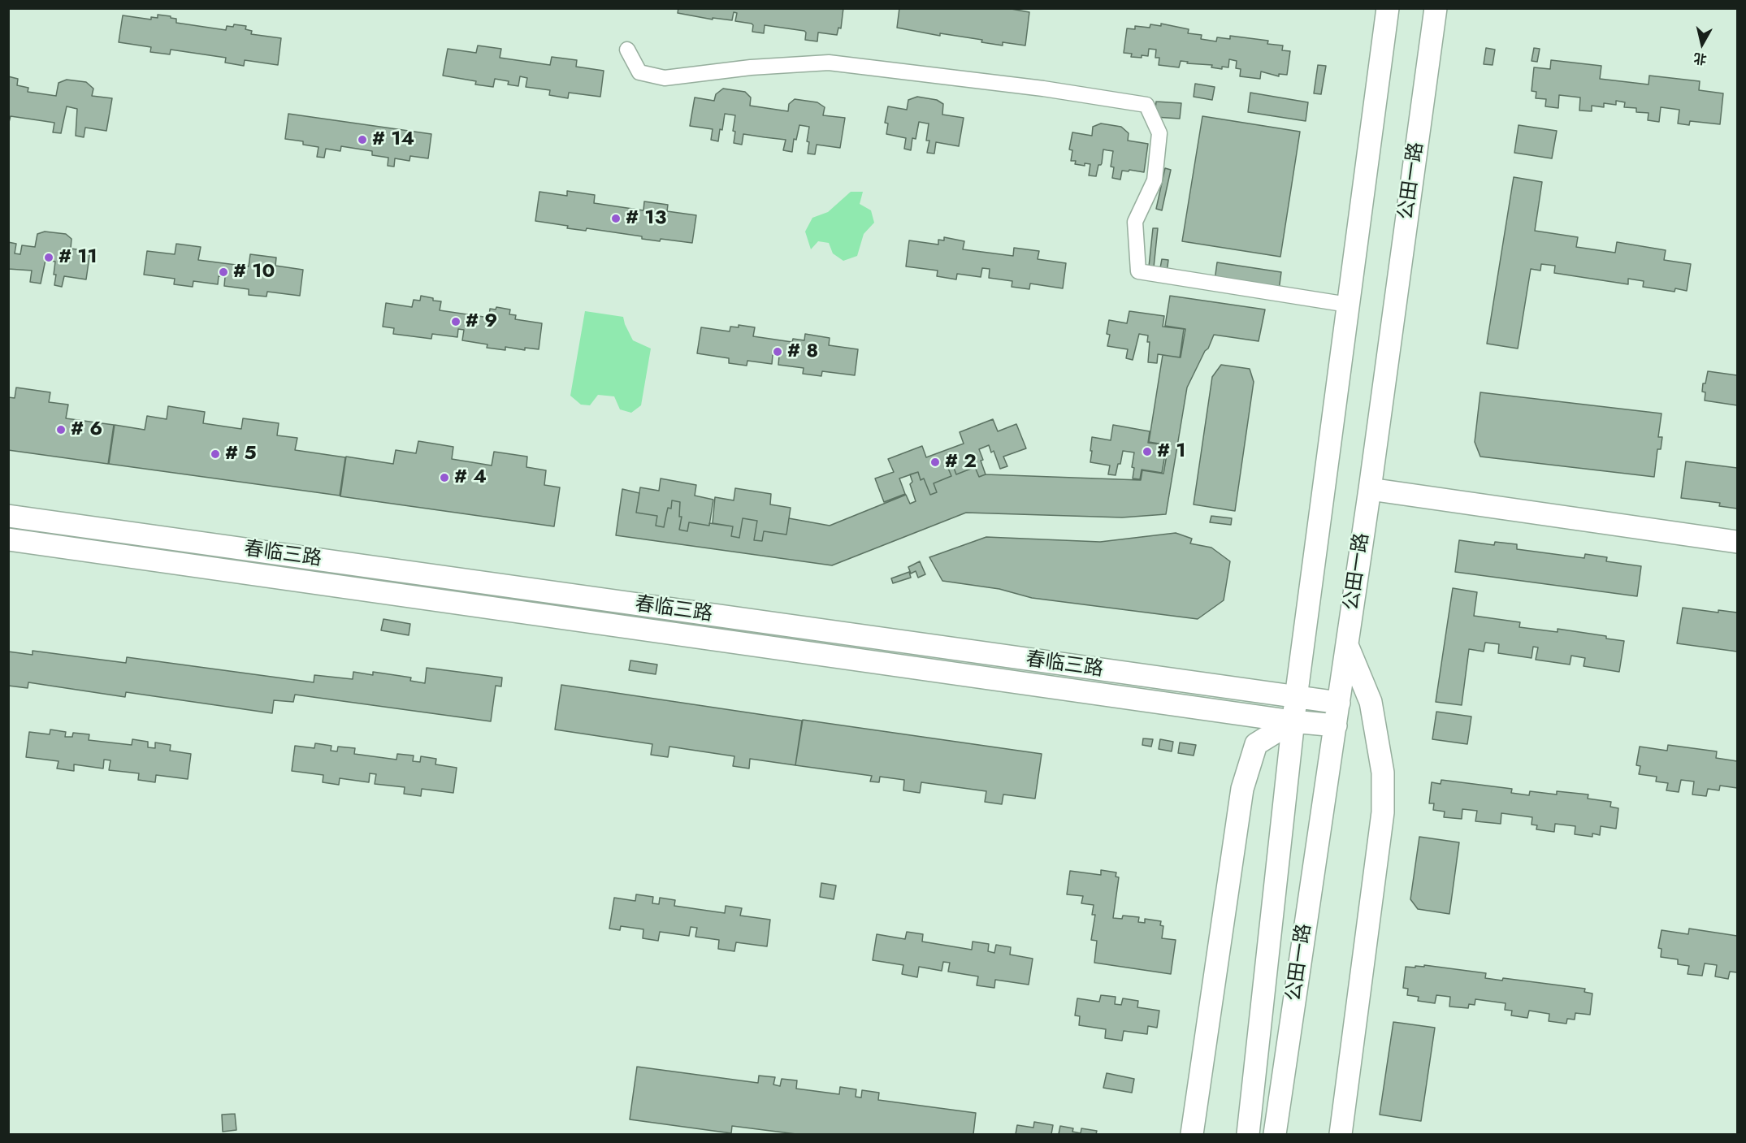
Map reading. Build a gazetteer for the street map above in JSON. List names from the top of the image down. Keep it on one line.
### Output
{"streets":{"street":["公田一路","春临三路"]},"crossings":[["公田一路","春临三路"]],"places":["# 14","# 13","# 11","# 10","# 9","# 8","# 6","# 1","# 5","# 2","# 4"],"north":"bottom"}
